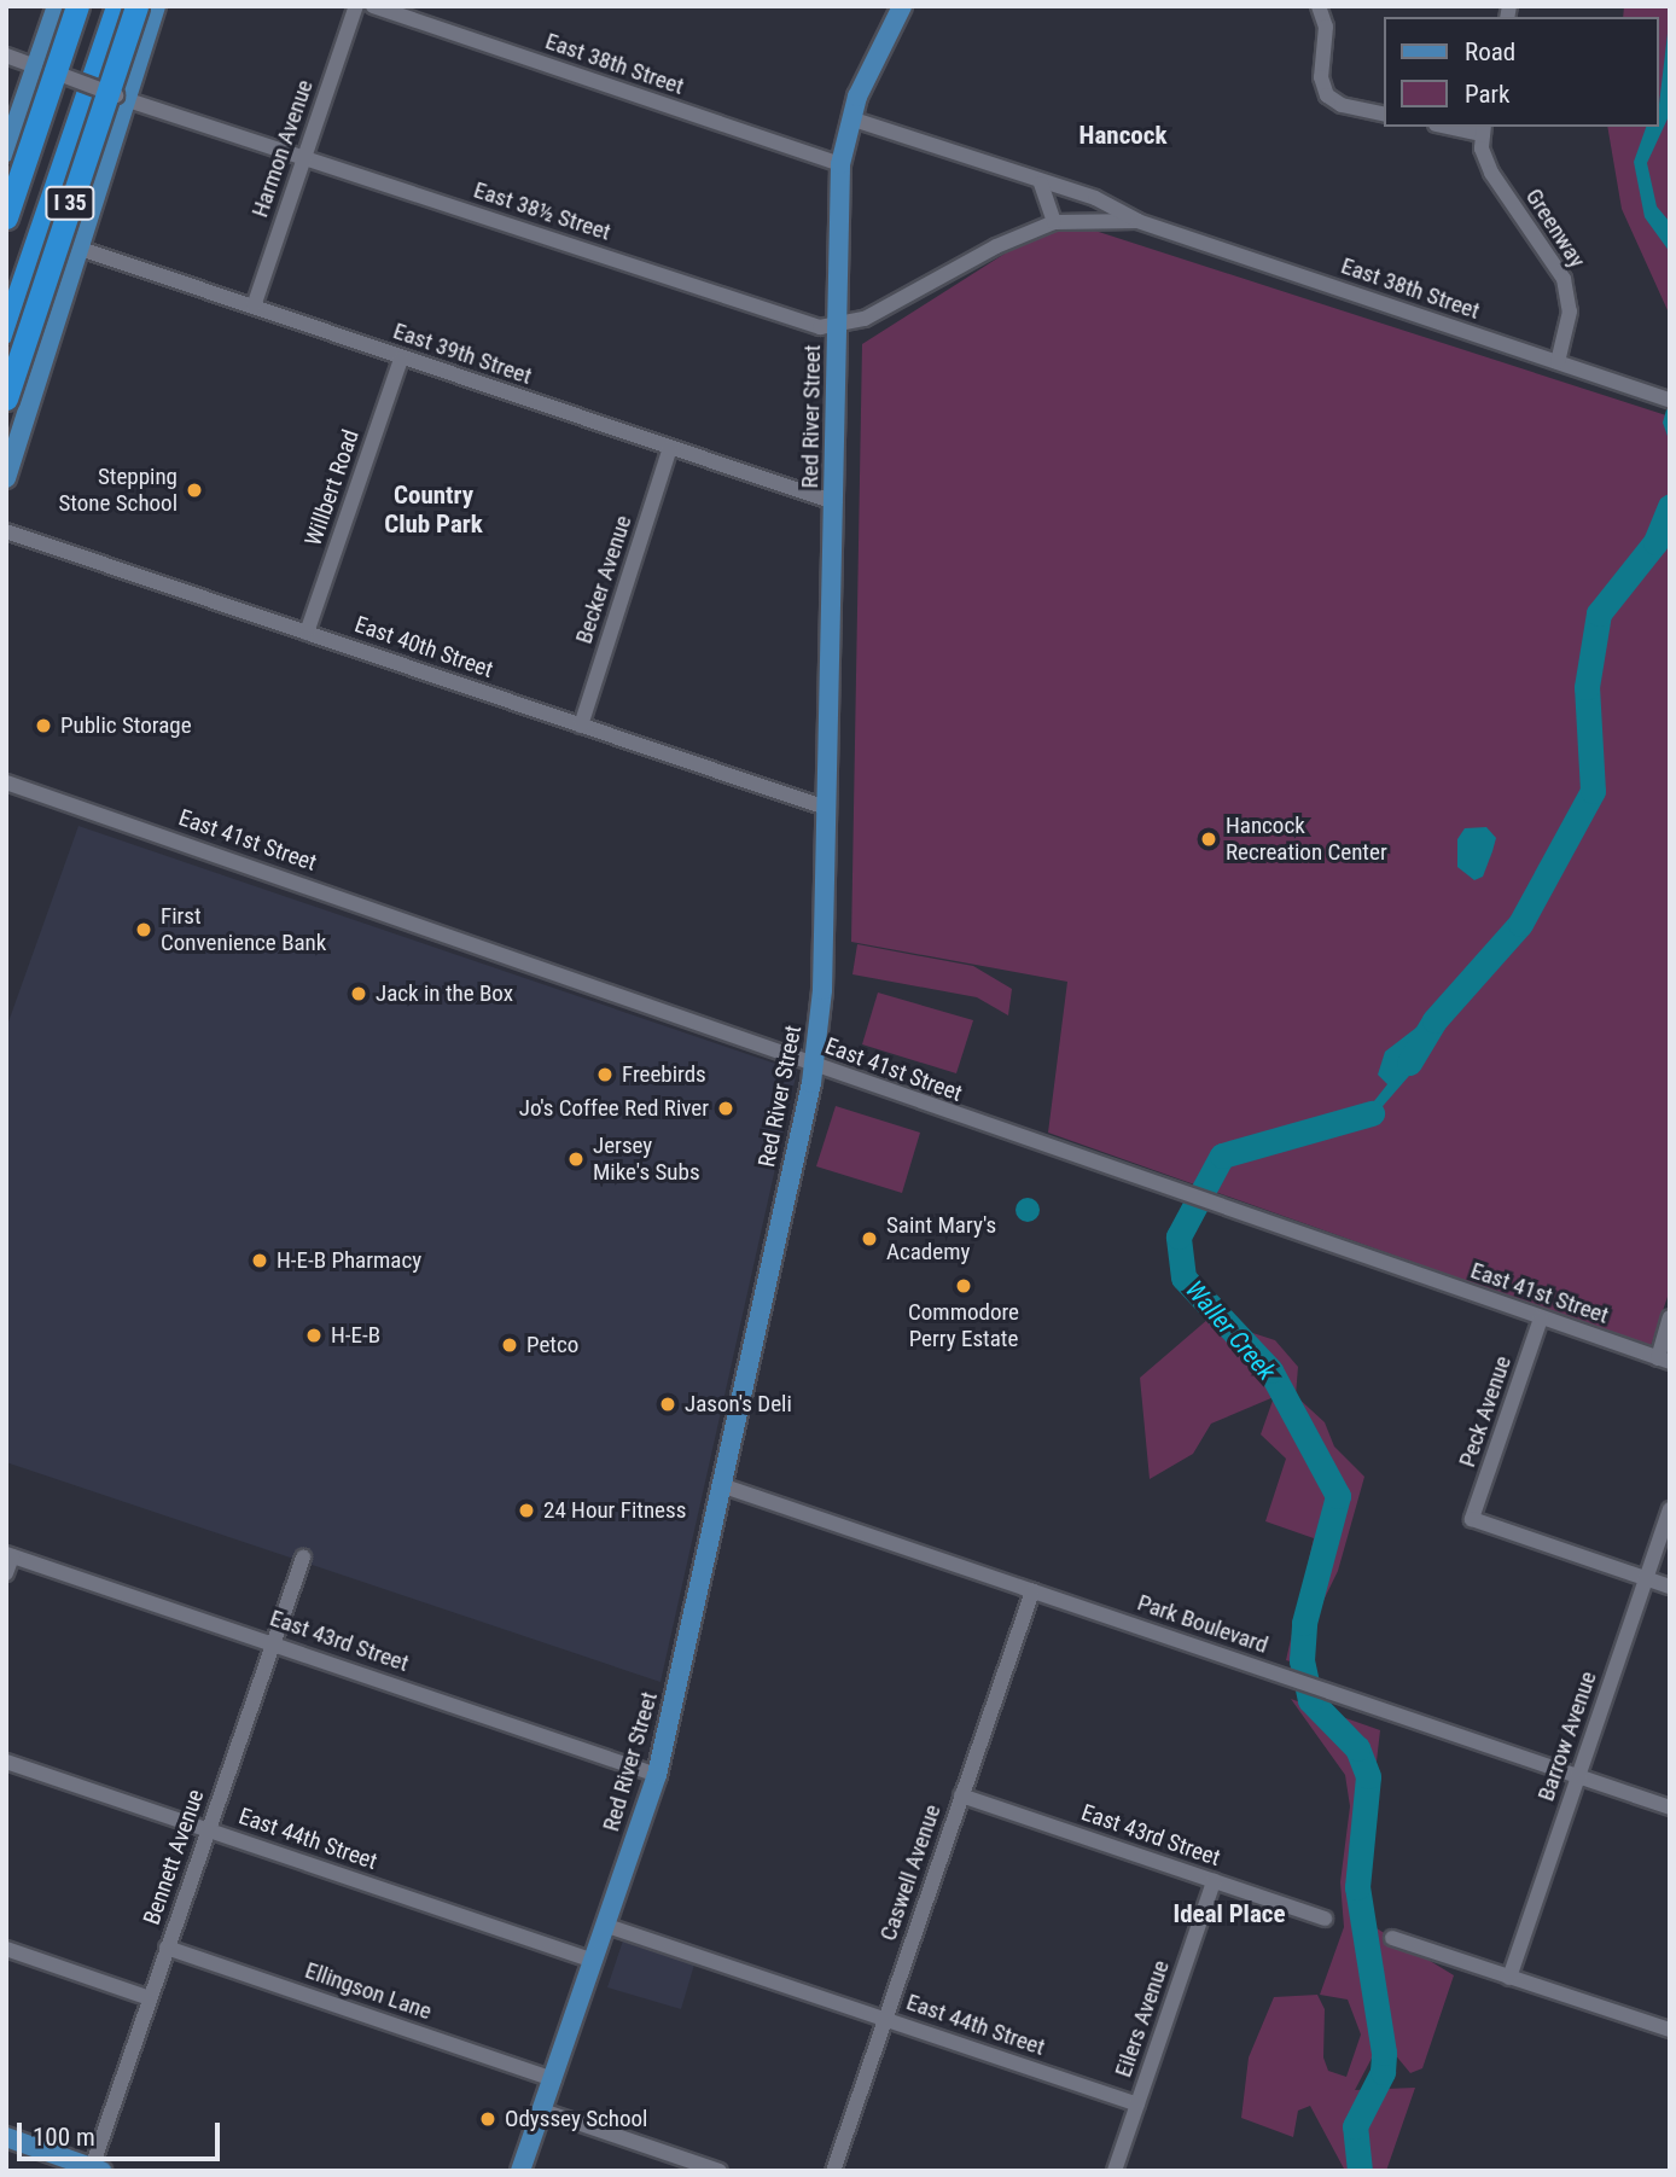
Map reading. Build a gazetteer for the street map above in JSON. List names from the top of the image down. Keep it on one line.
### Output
{"streets":{"highway":["I 35"],"main road":["Red River Street"],"street":["East 38th Street","Harmon Avenue","East 38½ Street","Greenway","East 39th Street","Willbert Road","Becker Avenue","East 40th Street","East 41st Street","Peck Avenue","Park Boulevard","East 43rd Street","Barrow Avenue","East 44th Street","Bennett Avenue","Caswell Avenue","Ellingson Lane","Eilers Avenue"]},"crossings":[["East 38th Street","East 38½ Street"],["East 38th Street","Greenway"],["East 38th Street","Red River Street"],["Harmon Avenue","East 38½ Street"],["Harmon Avenue","East 39th Street"],["East 38½ Street","Red River Street"],["East 39th Street","Red River Street"],["East 39th Street","Willbert Road"],["East 39th Street","Becker Avenue"],["Red River Street","East 40th Street"],["Red River Street","East 41st Street"],["Red River Street","Park Boulevard"],["Red River Street","East 43rd Street"],["Red River Street","East 44th Street"],["Red River Street","Ellingson Lane"],["Willbert Road","East 40th Street"],["Becker Avenue","East 40th Street"],["East 41st Street","Peck Avenue"],["Peck Avenue","Barrow Avenue"],["Park Boulevard","Barrow Avenue"],["Park Boulevard","Caswell Avenue"],["East 43rd Street","Bennett Avenue"],["East 43rd Street","Caswell Avenue"],["East 43rd Street","Eilers Avenue"],["East 44th Street","Bennett Avenue"],["East 44th Street","Caswell Avenue"],["East 44th Street","Eilers Avenue"],["Bennett Avenue","Ellingson Lane"]],"districts":["Hancock","Country Club Park","Ideal Place"],"water":["Waller Creek"],"places":["Stepping Stone School","Public Storage","Hancock Recreation Center","First Convenience Bank","Jack in the Box","Freebirds","Jo's Coffee Red River","Jersey Mike's Subs","Saint Mary's Academy","H-E-B Pharmacy","Commodore Perry Estate","H-E-B","Petco","Jason's Deli","24 Hour Fitness","Odyssey School"],"legend":["Road","Park"],"scale_bar":"100 m"}
